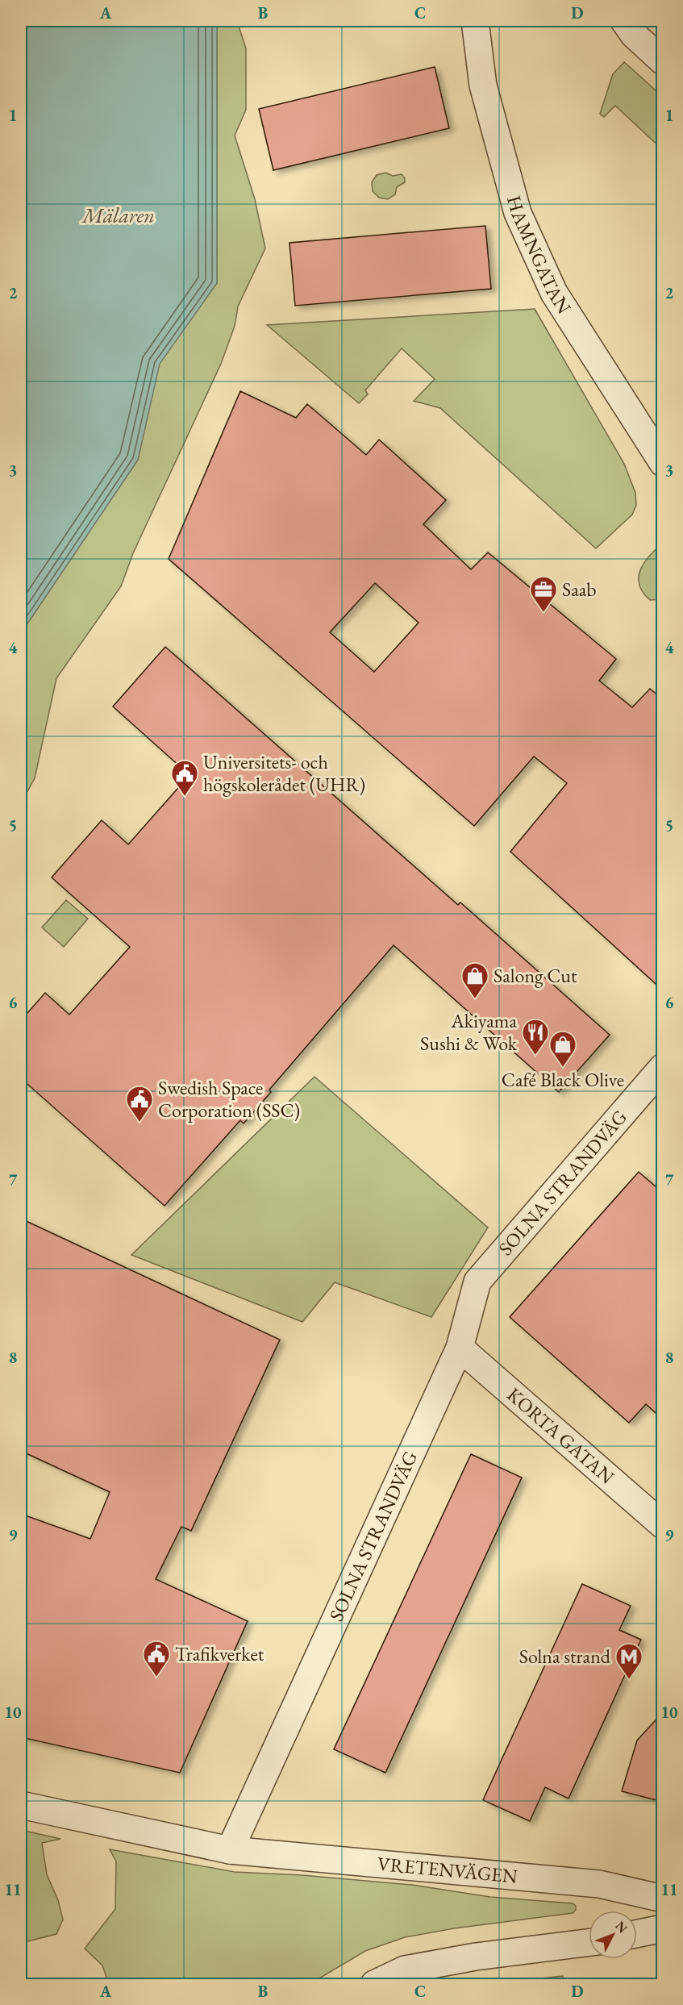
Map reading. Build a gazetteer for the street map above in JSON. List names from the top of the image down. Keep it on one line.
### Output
{"streets":{"street":["HAMNGATAN","SOLNA STRANDVÄG","KORTA GATAN","VRETENVÄGEN"]},"crossings":[["SOLNA STRANDVÄG","KORTA GATAN"],["SOLNA STRANDVÄG","VRETENVÄGEN"]],"water":["Mälaren"],"places":{"office":["Saab"],"public building":["Universitets- och högskolerådet (UHR)","Swedish Space Corporation (SSC)","Trafikverket"],"shop":["Salong Cut","Café Black Olive"],"restaurant":["Akiyama Sushi & Wok"],"metro station":["Solna strand"]},"north":"top right","grid":{"columns":["A","B","C","D"],"rows":["1","2","3","4","5","6","7","8","9","10","11"]}}
